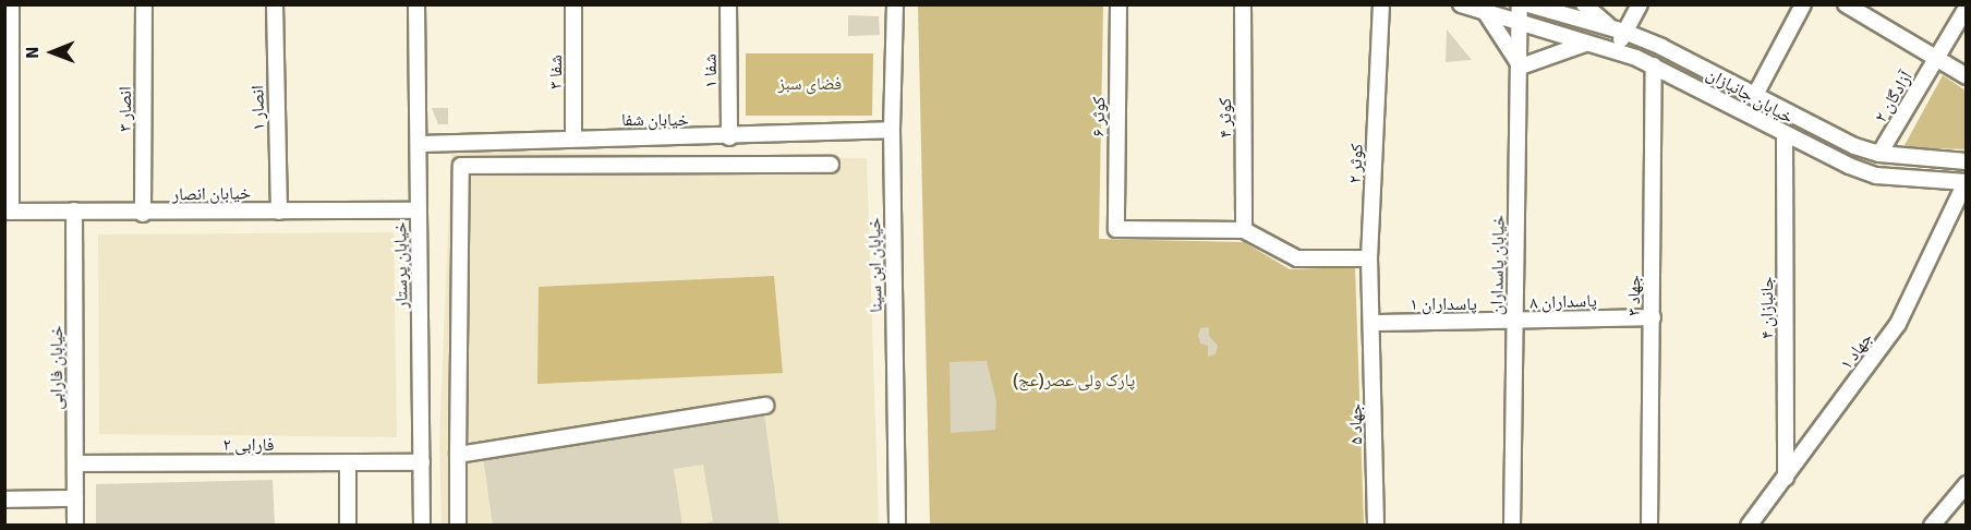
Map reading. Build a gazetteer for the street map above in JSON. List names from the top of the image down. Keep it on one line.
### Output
{"streets":{"street":["شفا ۱","شفا ۳","خیابان جانبازان","آزادگان ۲","انصار ۱","انصار ۳","کوثر ۶","کوثر ۴","خیابان شفا","کوثر ۲","خیابان انصار","خیابان پرستار","خیابان ابن سینا","خیابان پاسداران","جهاد ۳","پاسداران ۸","پاسداران ۱","جانبازان ۴","جهاد ۱","خیابان فارابی","جهاد ۵","فارابی ۲"]},"crossings":[["شفا ۱","خیابان شفا"],["شفا ۳","خیابان شفا"],["خیابان جانبازان","آزادگان ۲"],["خیابان جانبازان","خیابان پاسداران"],["خیابان جانبازان","جهاد ۳"],["خیابان جانبازان","جانبازان ۴"],["خیابان جانبازان","جهاد ۱"],["انصار ۱","خیابان انصار"],["انصار ۳","خیابان انصار"],["کوثر ۶","کوثر ۴"],["خیابان شفا","خیابان پرستار"],["خیابان شفا","خیابان ابن سینا"],["کوثر ۲","پاسداران ۱"],["کوثر ۲","جهاد ۵"],["خیابان انصار","خیابان پرستار"],["خیابان انصار","خیابان فارابی"],["خیابان پرستار","فارابی ۲"],["خیابان پاسداران","پاسداران ۸"],["خیابان پاسداران","پاسداران ۱"],["جهاد ۳","پاسداران ۸"],["پاسداران ۸","پاسداران ۱"],["پاسداران ۱","جهاد ۵"],["جانبازان ۴","جهاد ۱"],["خیابان فارابی","فارابی ۲"]],"parks":["فضای سبز","پارک ولی عصر(عج)"],"north":"left"}
